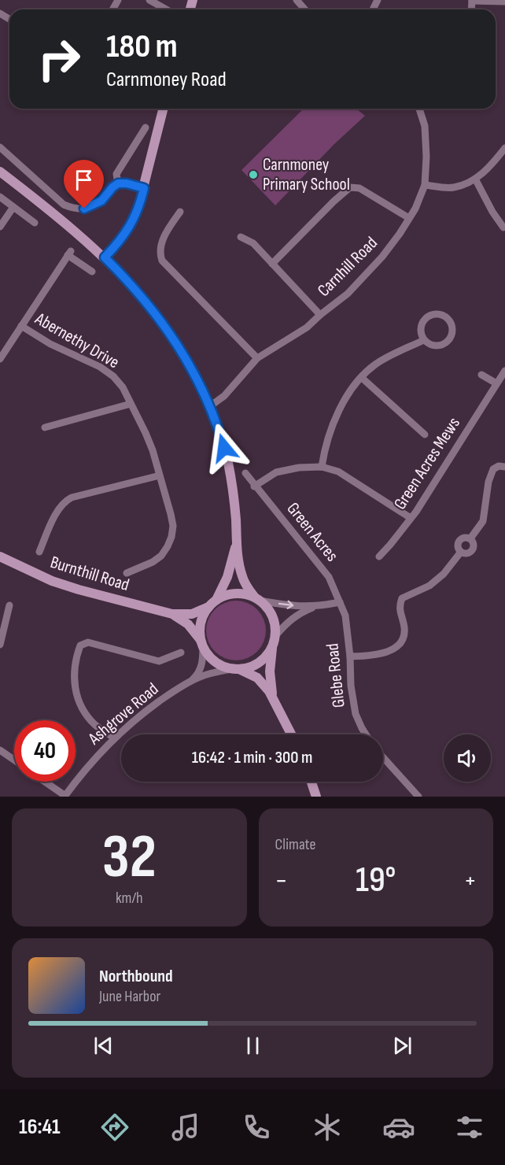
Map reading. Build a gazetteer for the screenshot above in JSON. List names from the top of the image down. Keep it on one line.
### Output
{"streets":{"street":["Carnhill Road","Abernethy Drive","Green Acres Mews","Green Acres","Burnthill Road","Glebe Road","Ashgrove Road"]},"crossings":[["Green Acres","Glebe Road"],["Burnthill Road","Ashgrove Road"]],"places":["Carnmoney Primary School"],"page":{"turn":["180 m","Carnmoney Road"],"limit":"40","trip":"16:42 · 1 min · 300 m","tile":[["32","km/h"],"Climate"],"heat":["−","19°","+"],"song":["Northbound","June Harbor"],"tabs":"16:41"}}
